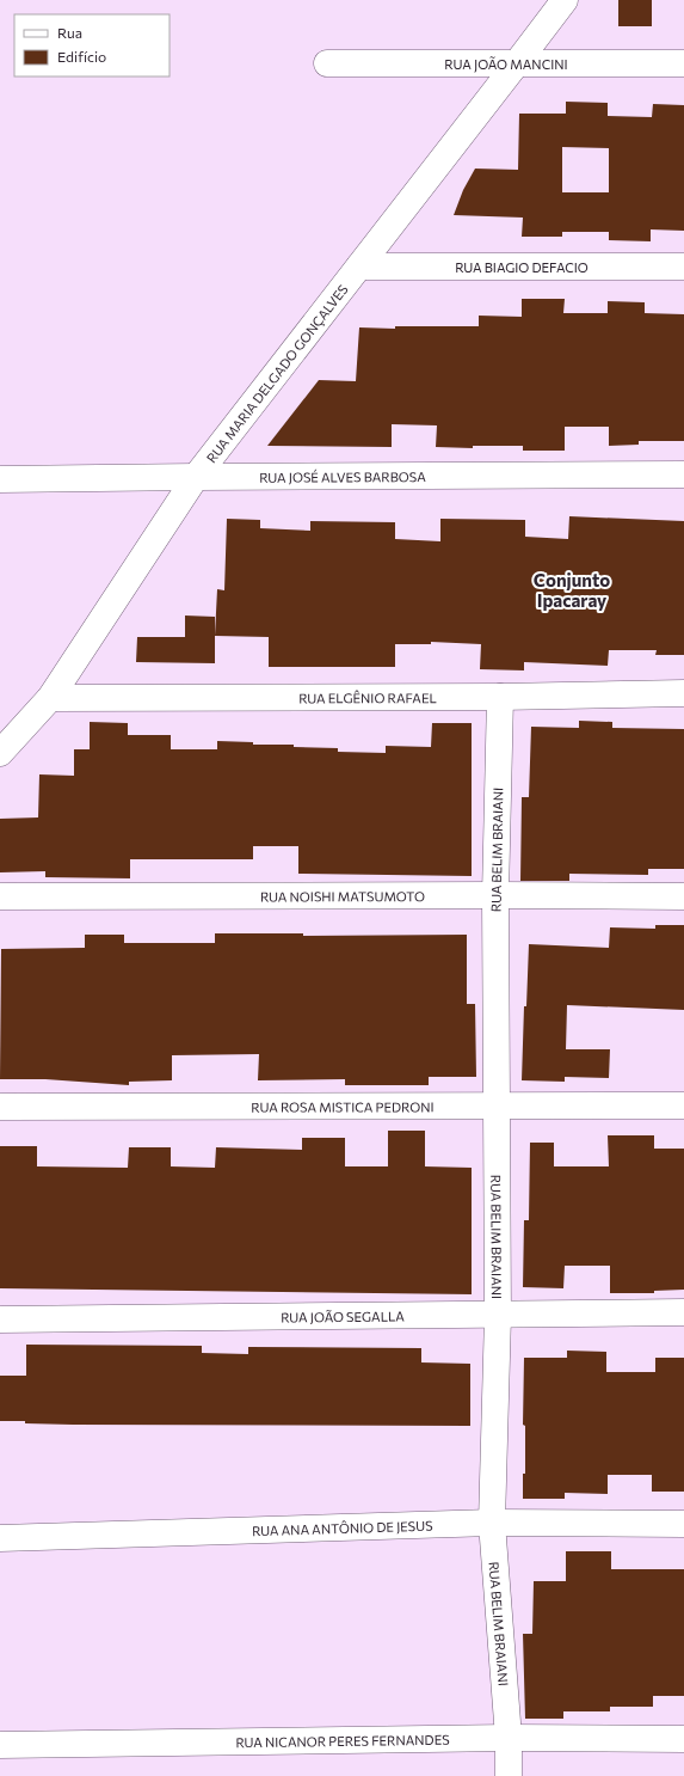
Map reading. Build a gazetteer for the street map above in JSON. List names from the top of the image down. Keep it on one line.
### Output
{"streets":{"street":["RUA JOÃO MANCINI","RUA BIAGIO DEFACIO","RUA MARIA DELGADO GONÇALVES","RUA JOSÉ ALVES BARBOSA","RUA ELGÊNIO RAFAEL","RUA BELIM BRAIANI","RUA NOISHI MATSUMOTO","RUA ROSA MISTICA PEDRONI","RUA JOÃO SEGALLA","RUA ANA ANTÔNIO DE JESUS","RUA NICANOR PERES FERNANDES"]},"crossings":[["RUA JOÃO MANCINI","RUA MARIA DELGADO GONÇALVES"],["RUA BIAGIO DEFACIO","RUA MARIA DELGADO GONÇALVES"],["RUA MARIA DELGADO GONÇALVES","RUA JOSÉ ALVES BARBOSA"],["RUA MARIA DELGADO GONÇALVES","RUA ELGÊNIO RAFAEL"],["RUA ELGÊNIO RAFAEL","RUA BELIM BRAIANI"],["RUA BELIM BRAIANI","RUA NOISHI MATSUMOTO"],["RUA BELIM BRAIANI","RUA ROSA MISTICA PEDRONI"],["RUA BELIM BRAIANI","RUA JOÃO SEGALLA"],["RUA BELIM BRAIANI","RUA ANA ANTÔNIO DE JESUS"],["RUA BELIM BRAIANI","RUA NICANOR PERES FERNANDES"]],"districts":["Conjunto Ipacaray"],"legend":["Rua","Edifício"]}
